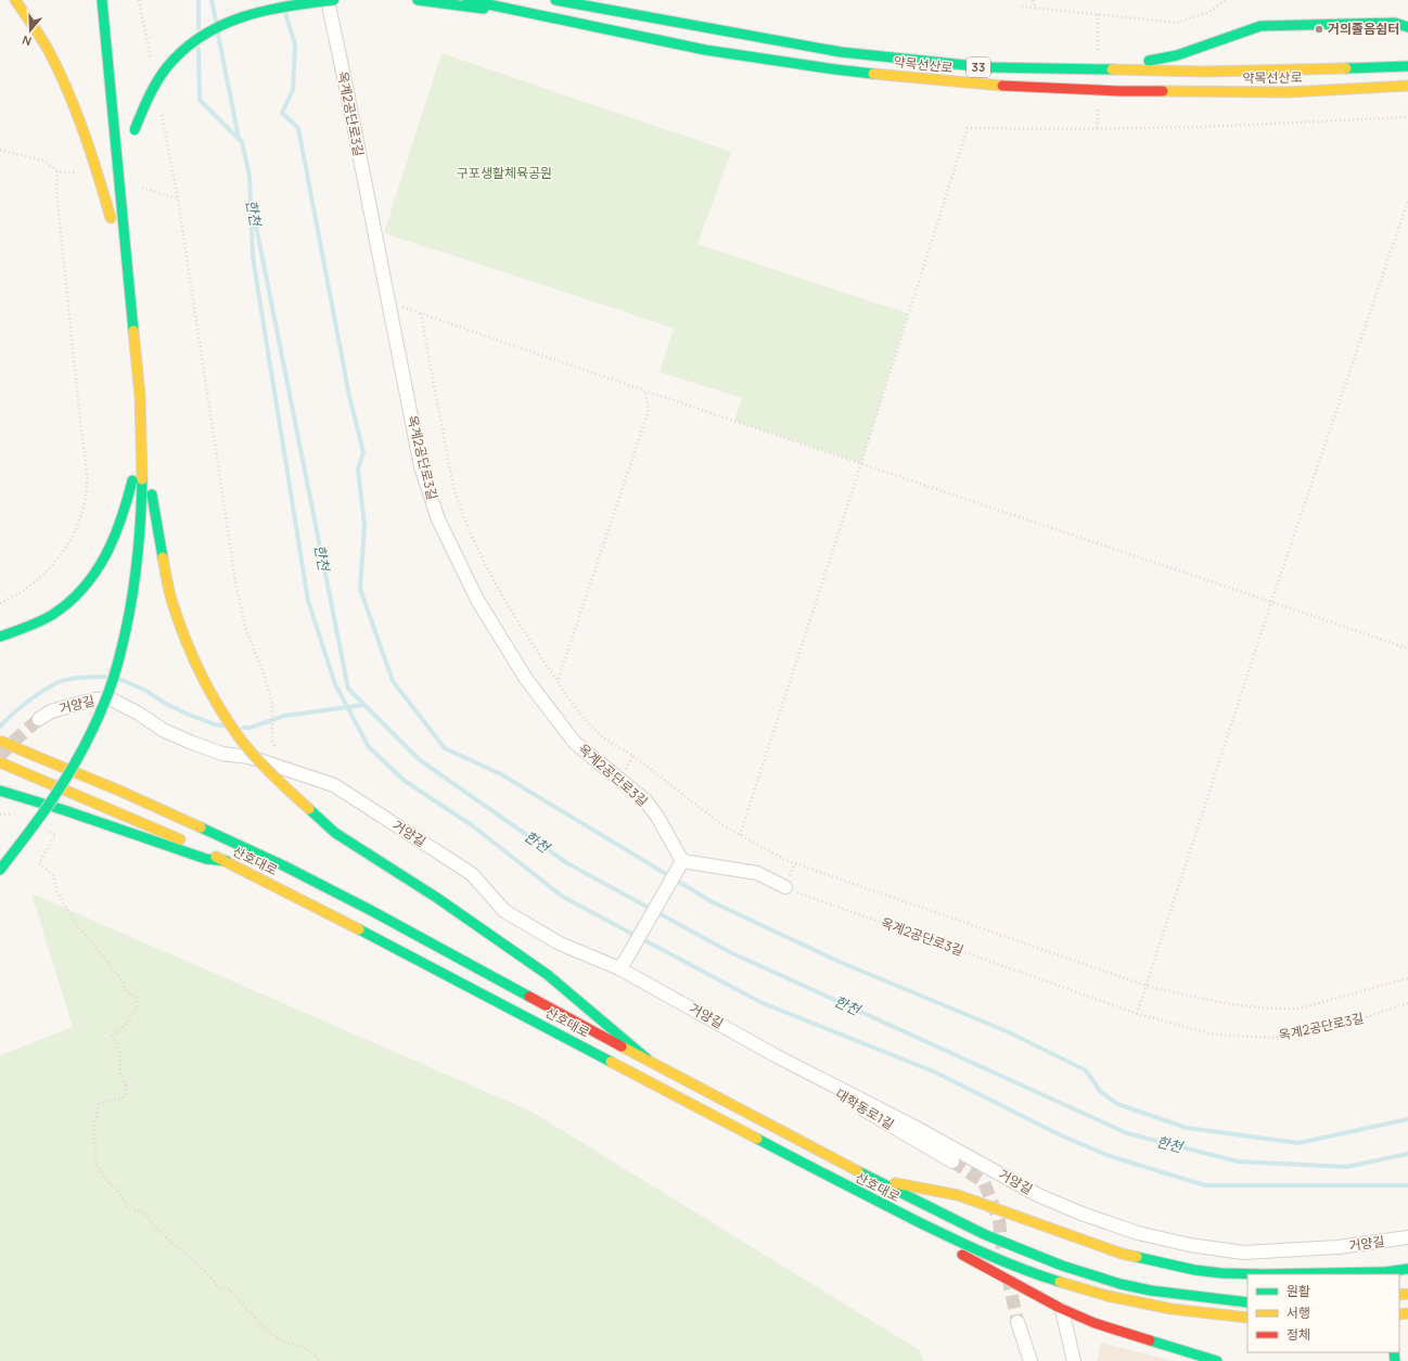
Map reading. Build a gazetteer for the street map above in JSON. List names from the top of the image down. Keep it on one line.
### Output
{"streets":{"main road":["약목선산로","33","산호대로"],"street":["옥계2공단로3길","거양길","대학동로1길"]},"crossings":[["거양길","대학동로1길"]],"water":["한천"],"parks":["구포생활체육공원"],"places":["거의졸음쉼터"],"legend":["원활","서행","정체"],"north":"bottom"}
